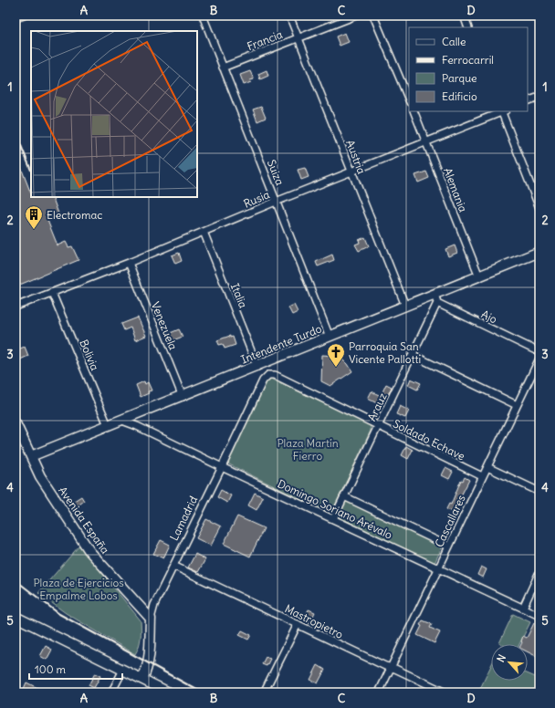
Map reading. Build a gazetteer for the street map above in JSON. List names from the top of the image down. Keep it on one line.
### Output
{"streets":{"street":["Francia","Austria","Suiza","Alemania","Rusia","Italia","Ajo","Venezuela","Intendente Turdo","Bolivia","Arauz","Soldado Echave","Domingo Soriano Arévalo","Lamadrid","Avenida España","Cascallares","Mastropietro"]},"crossings":[["Francia","Austria"],["Francia","Suiza"],["Austria","Rusia"],["Austria","Intendente Turdo"],["Suiza","Rusia"],["Suiza","Intendente Turdo"],["Alemania","Rusia"],["Alemania","Intendente Turdo"],["Rusia","Italia"],["Rusia","Venezuela"],["Rusia","Bolivia"],["Italia","Intendente Turdo"],["Italia","Soldado Echave"],["Italia","Lamadrid"],["Ajo","Intendente Turdo"],["Ajo","Arauz"],["Venezuela","Intendente Turdo"],["Intendente Turdo","Bolivia"],["Intendente Turdo","Arauz"],["Intendente Turdo","Domingo Soriano Arévalo"],["Intendente Turdo","Avenida España"],["Arauz","Soldado Echave"],["Arauz","Domingo Soriano Arévalo"],["Soldado Echave","Lamadrid"],["Soldado Echave","Cascallares"],["Domingo Soriano Arévalo","Lamadrid"],["Domingo Soriano Arévalo","Cascallares"],["Lamadrid","Avenida España"],["Lamadrid","Mastropietro"],["Cascallares","Mastropietro"]],"parks":["Plaza Martín Fierro","Plaza de Ejercicios Empalme Lobos"],"places":{"building":["Electromac"],"church":["Parroquia San Vicente Pallotti"]},"legend":["Calle","Ferrocarril","Parque","Edificio"],"scale_bar":"100 m","north":"top left","grid":{"columns":["A","B","C","D"],"rows":["1","2","3","4","5"]}}
